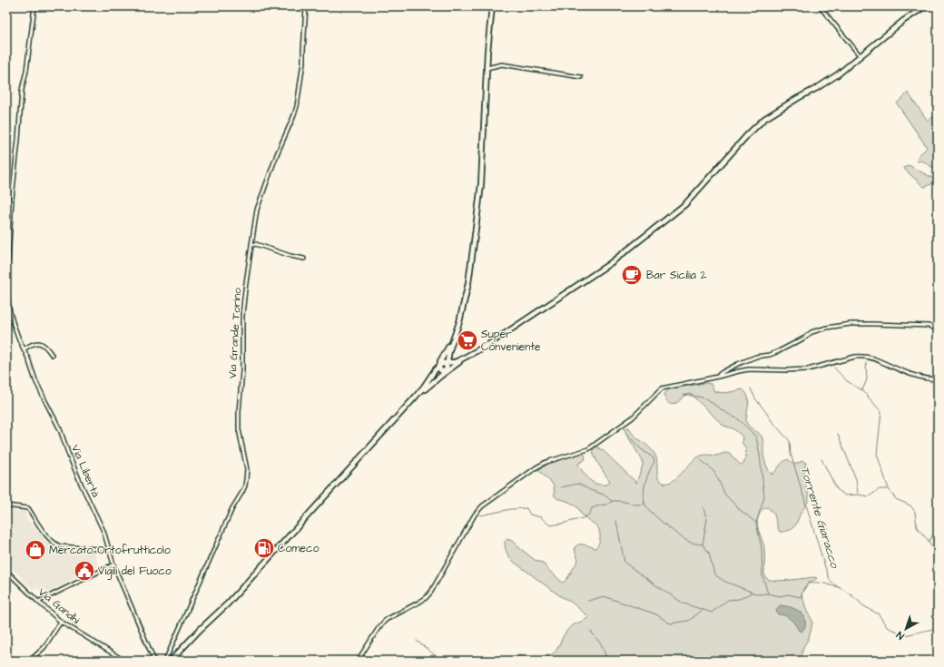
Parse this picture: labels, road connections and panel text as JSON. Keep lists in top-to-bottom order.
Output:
{
  "streets": {
    "street": ["Via Grande Torino", "Via Libertà", "Via Gandhi"]
  },
  "water": ["Torrente Giaracco"],
  "places": {
    "cafe": ["Bar Sicilia 2"],
    "supermarket": ["Super Conveniente"],
    "fuel station": ["Comeco"],
    "shop": ["Mercato Ortofrutticolo"],
    "public building": ["Vigili del Fuoco"]
  },
  "north": "bottom left"
}
